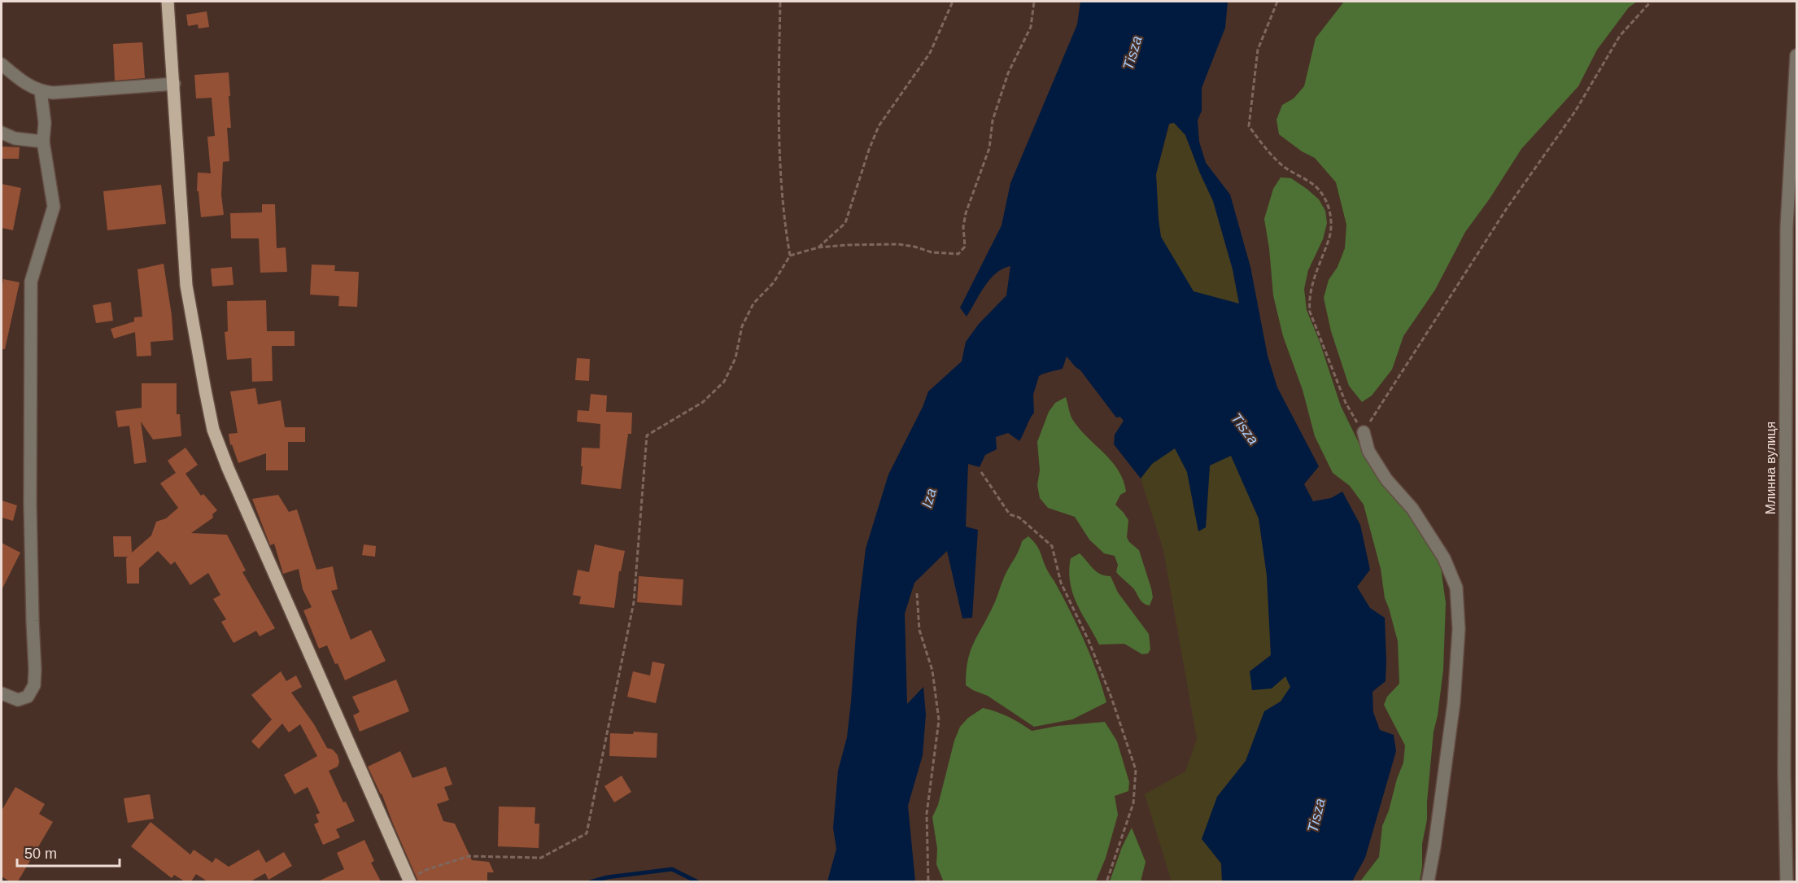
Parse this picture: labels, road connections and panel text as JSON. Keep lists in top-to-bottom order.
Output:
{
  "streets": {
    "street": ["Млинна вулиця"]
  },
  "water": ["Tisza", "Iza"],
  "scale_bar": "50 m"
}
